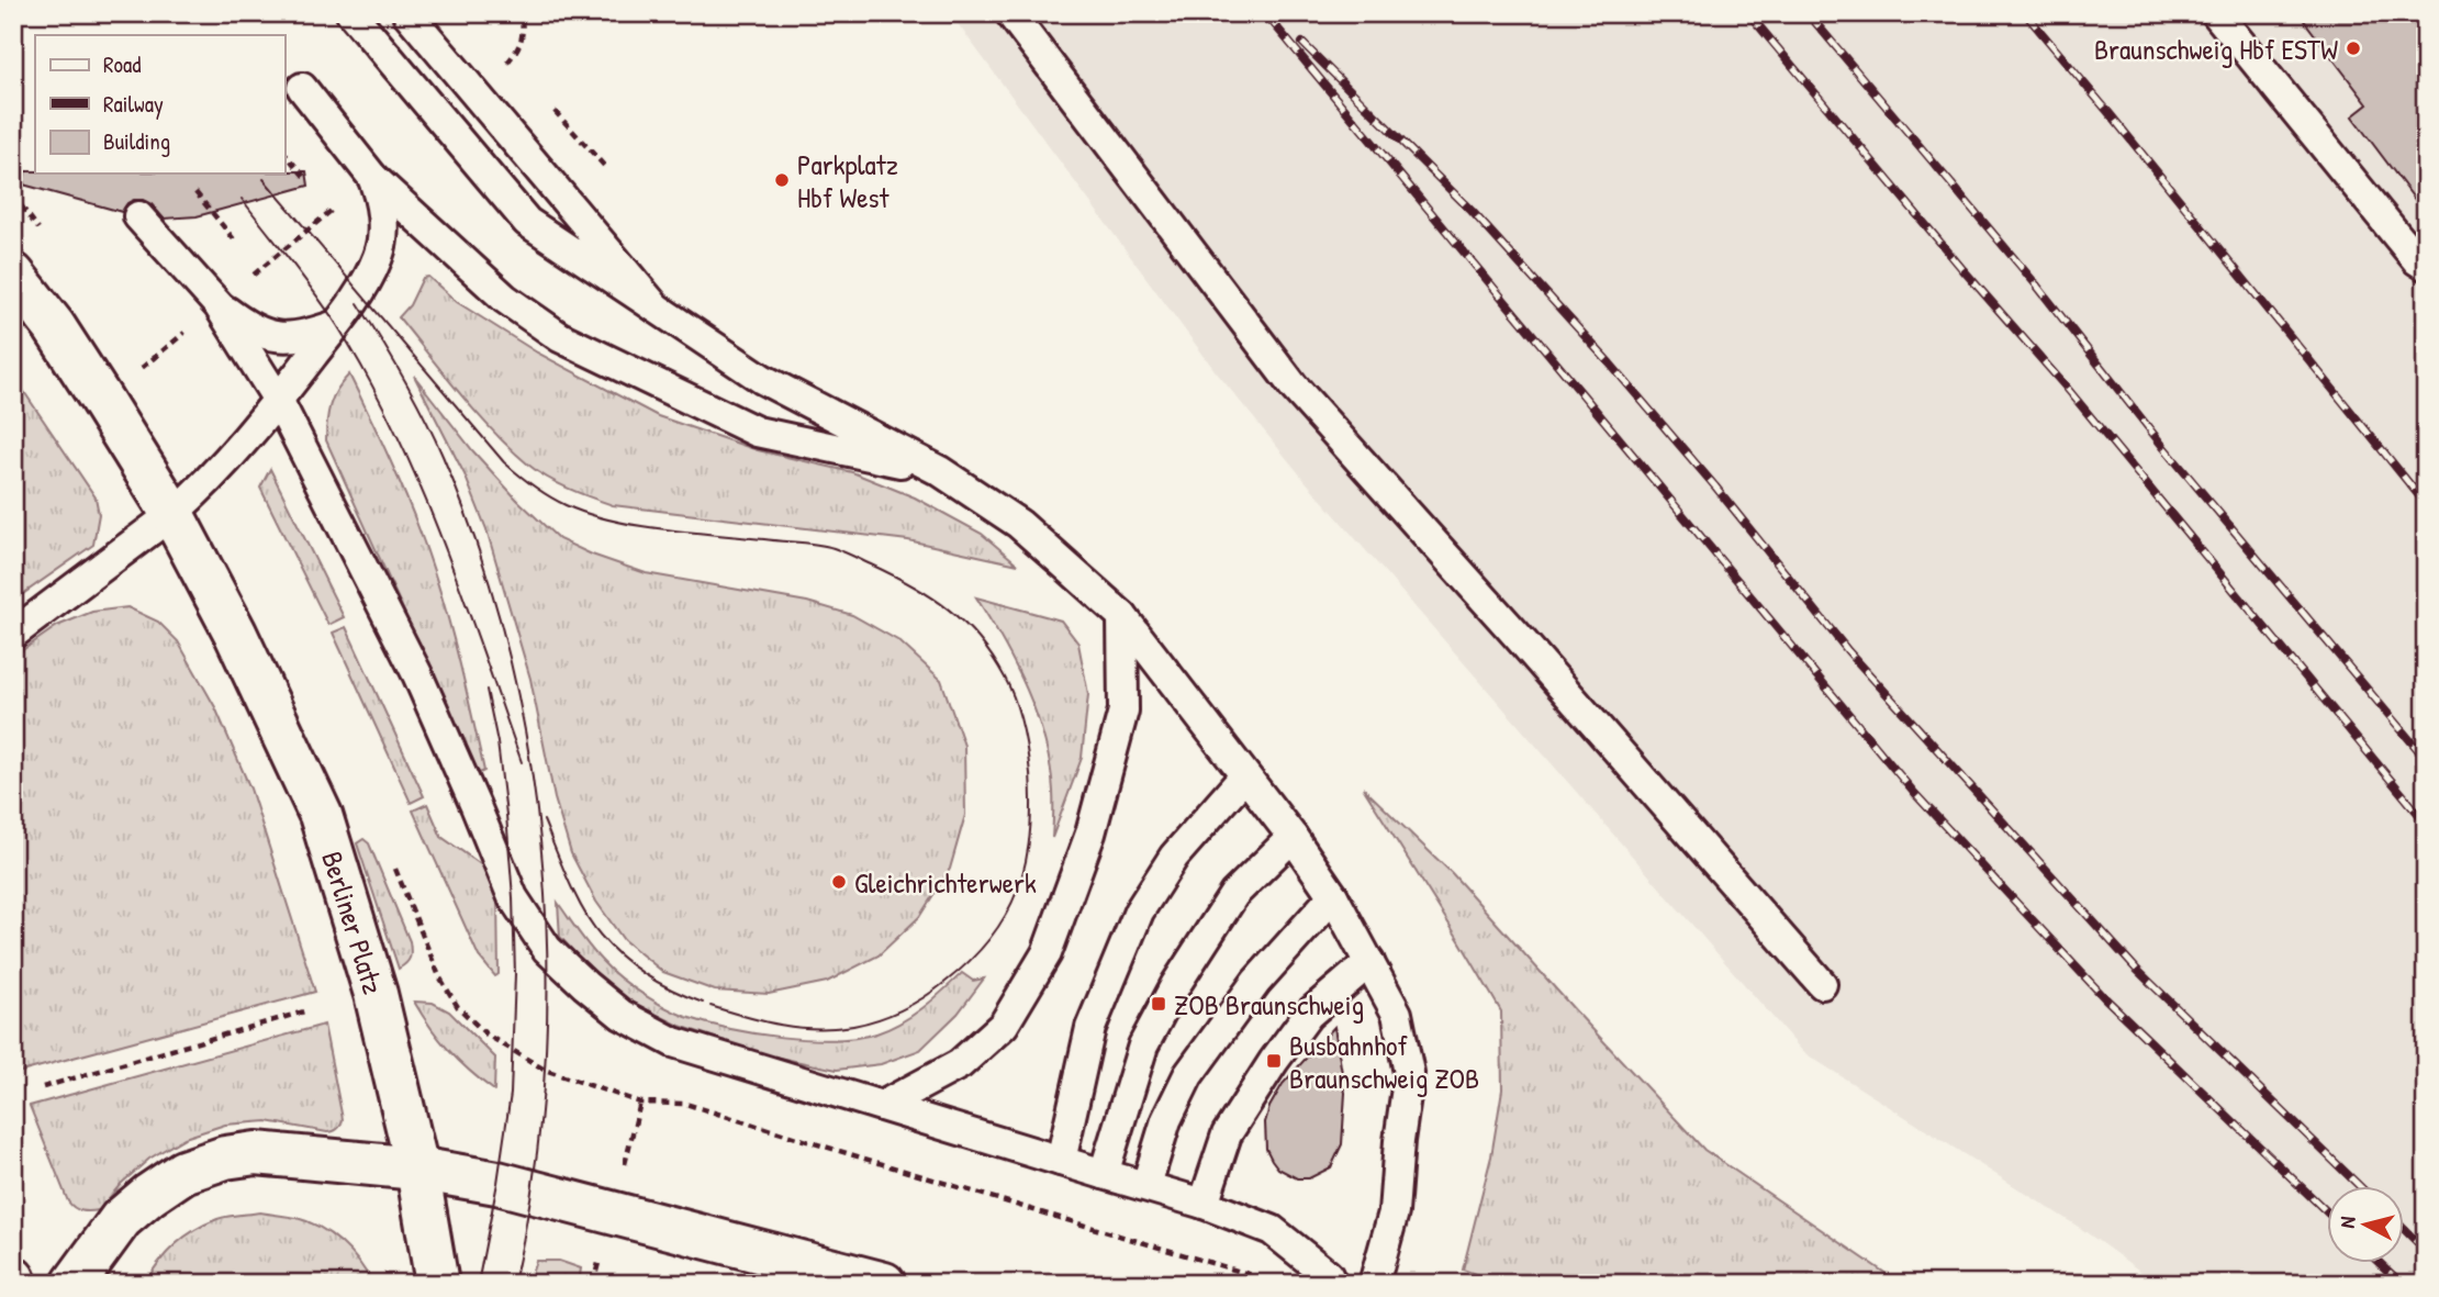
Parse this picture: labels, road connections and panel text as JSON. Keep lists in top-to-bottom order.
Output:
{
  "streets": {
    "main road": ["Berliner Platz"]
  },
  "places": {
    "other": ["Braunschweig Hbf ESTW", "Parkplatz Hbf West", "Gleichrichterwerk"],
    "transit": ["ZOB Braunschweig", "Busbahnhof Braunschweig ZOB"]
  },
  "legend": ["Road", "Railway", "Building"],
  "north": "left"
}
